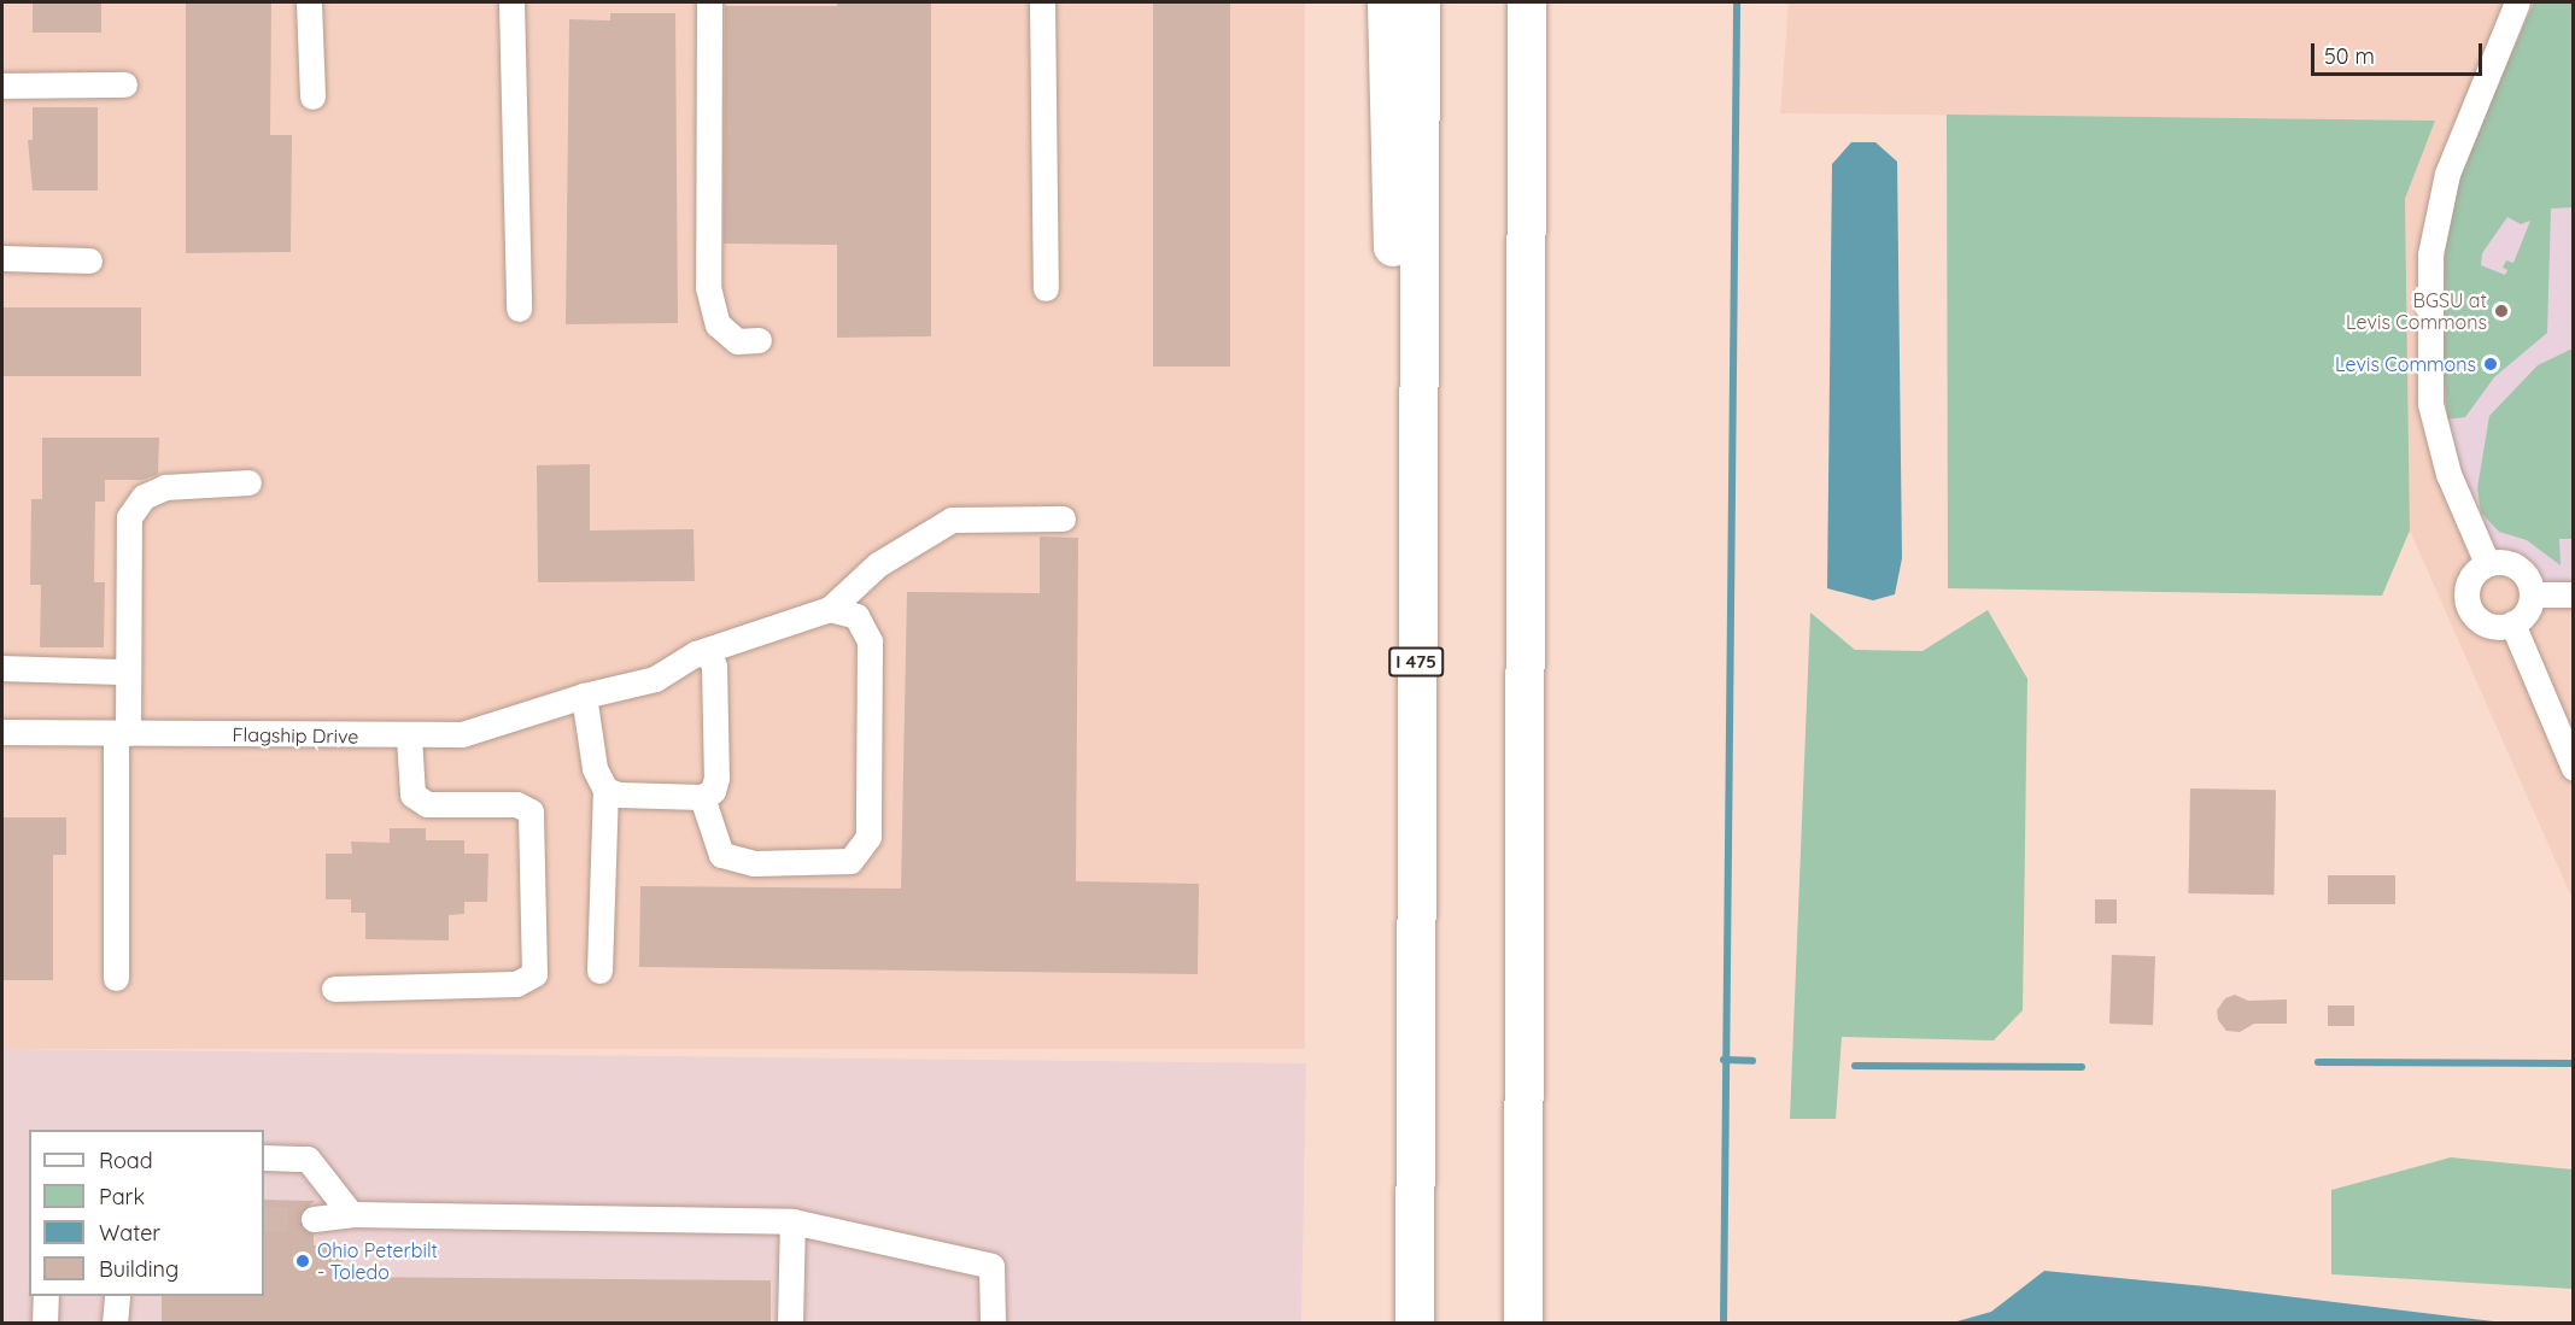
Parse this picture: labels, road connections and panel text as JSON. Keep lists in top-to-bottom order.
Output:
{
  "streets": {
    "highway": ["I 475"],
    "street": ["Flagship Drive"]
  },
  "places": ["BGSU at Levis Commons", "Levis Commons", "Ohio Peterbilt - Toledo"],
  "legend": [
    "Road",
    "Park",
    "Water",
    "Building"
  ],
  "scale_bar": "50 m"
}
